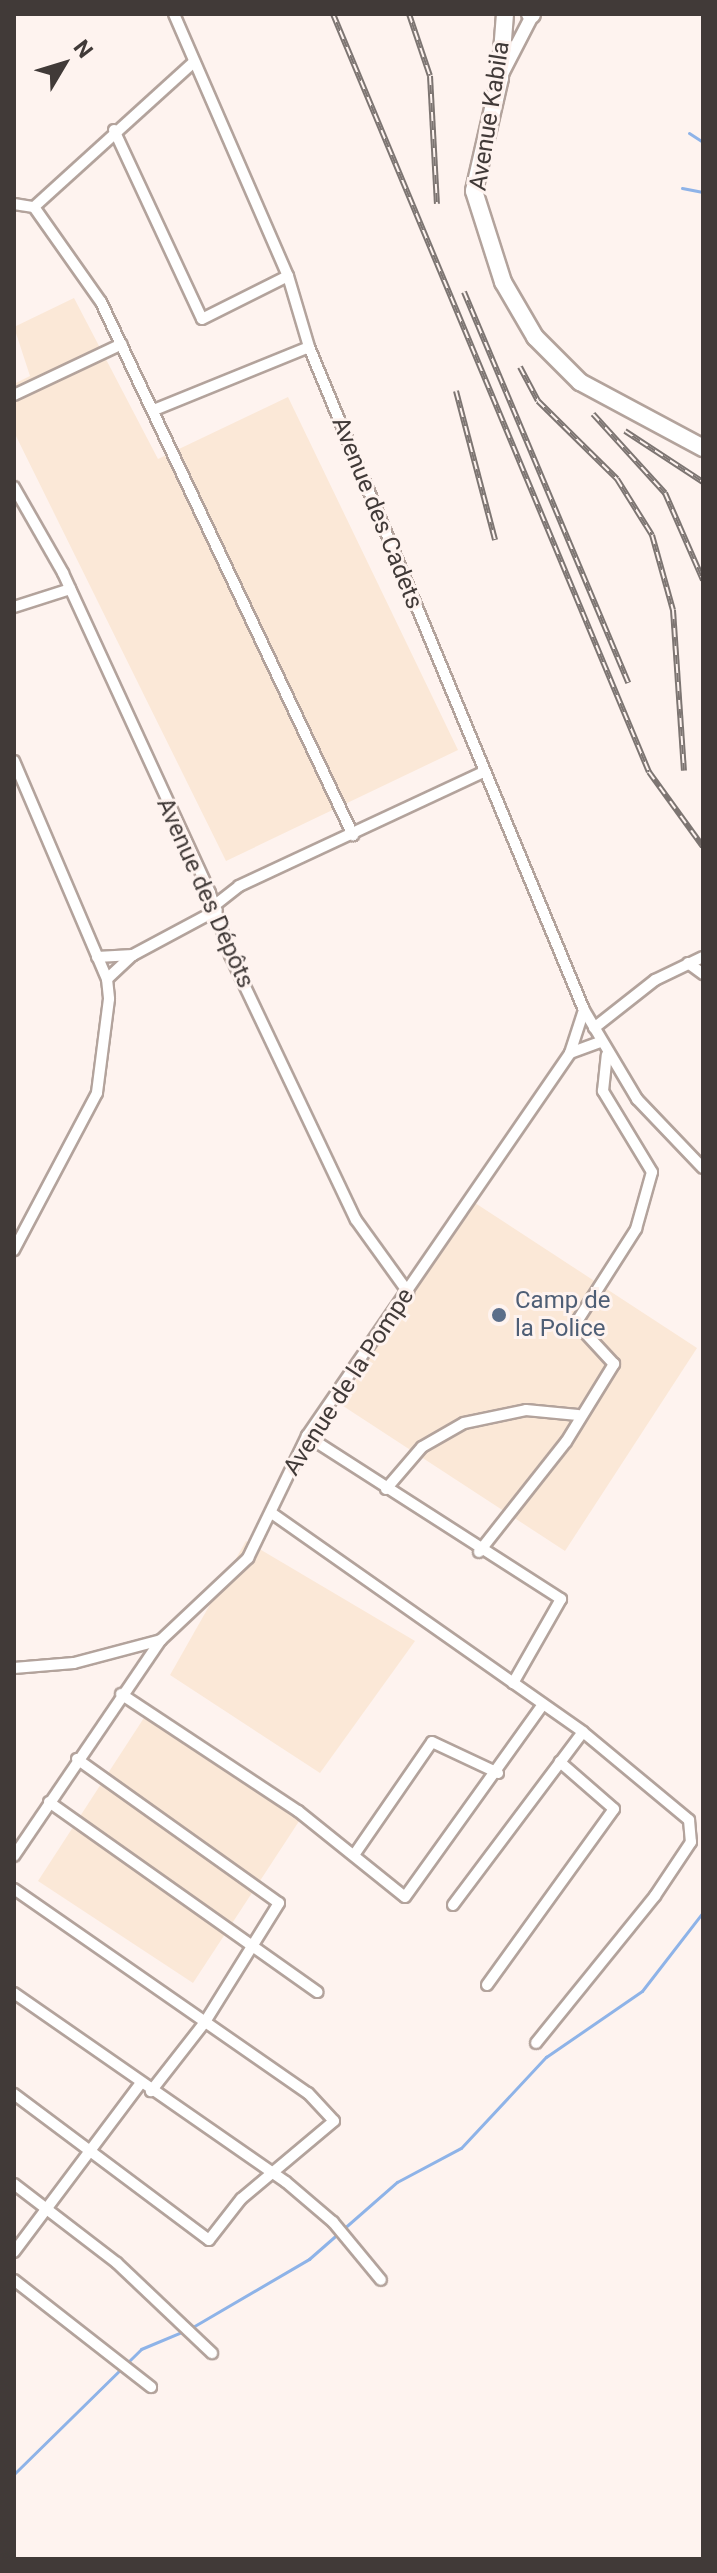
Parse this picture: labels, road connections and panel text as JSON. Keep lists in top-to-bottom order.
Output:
{
  "streets": {
    "highway": ["Avenue Kabila"],
    "street": ["Avenue des Cadets", "Avenue des Dépôts", "Avenue de la Pompe"]
  },
  "crossings": [
    ["Avenue des Cadets", "Avenue de la Pompe"],
    ["Avenue des Dépôts", "Avenue de la Pompe"]
  ],
  "places": ["Camp de la Police"],
  "north": "top right"
}
